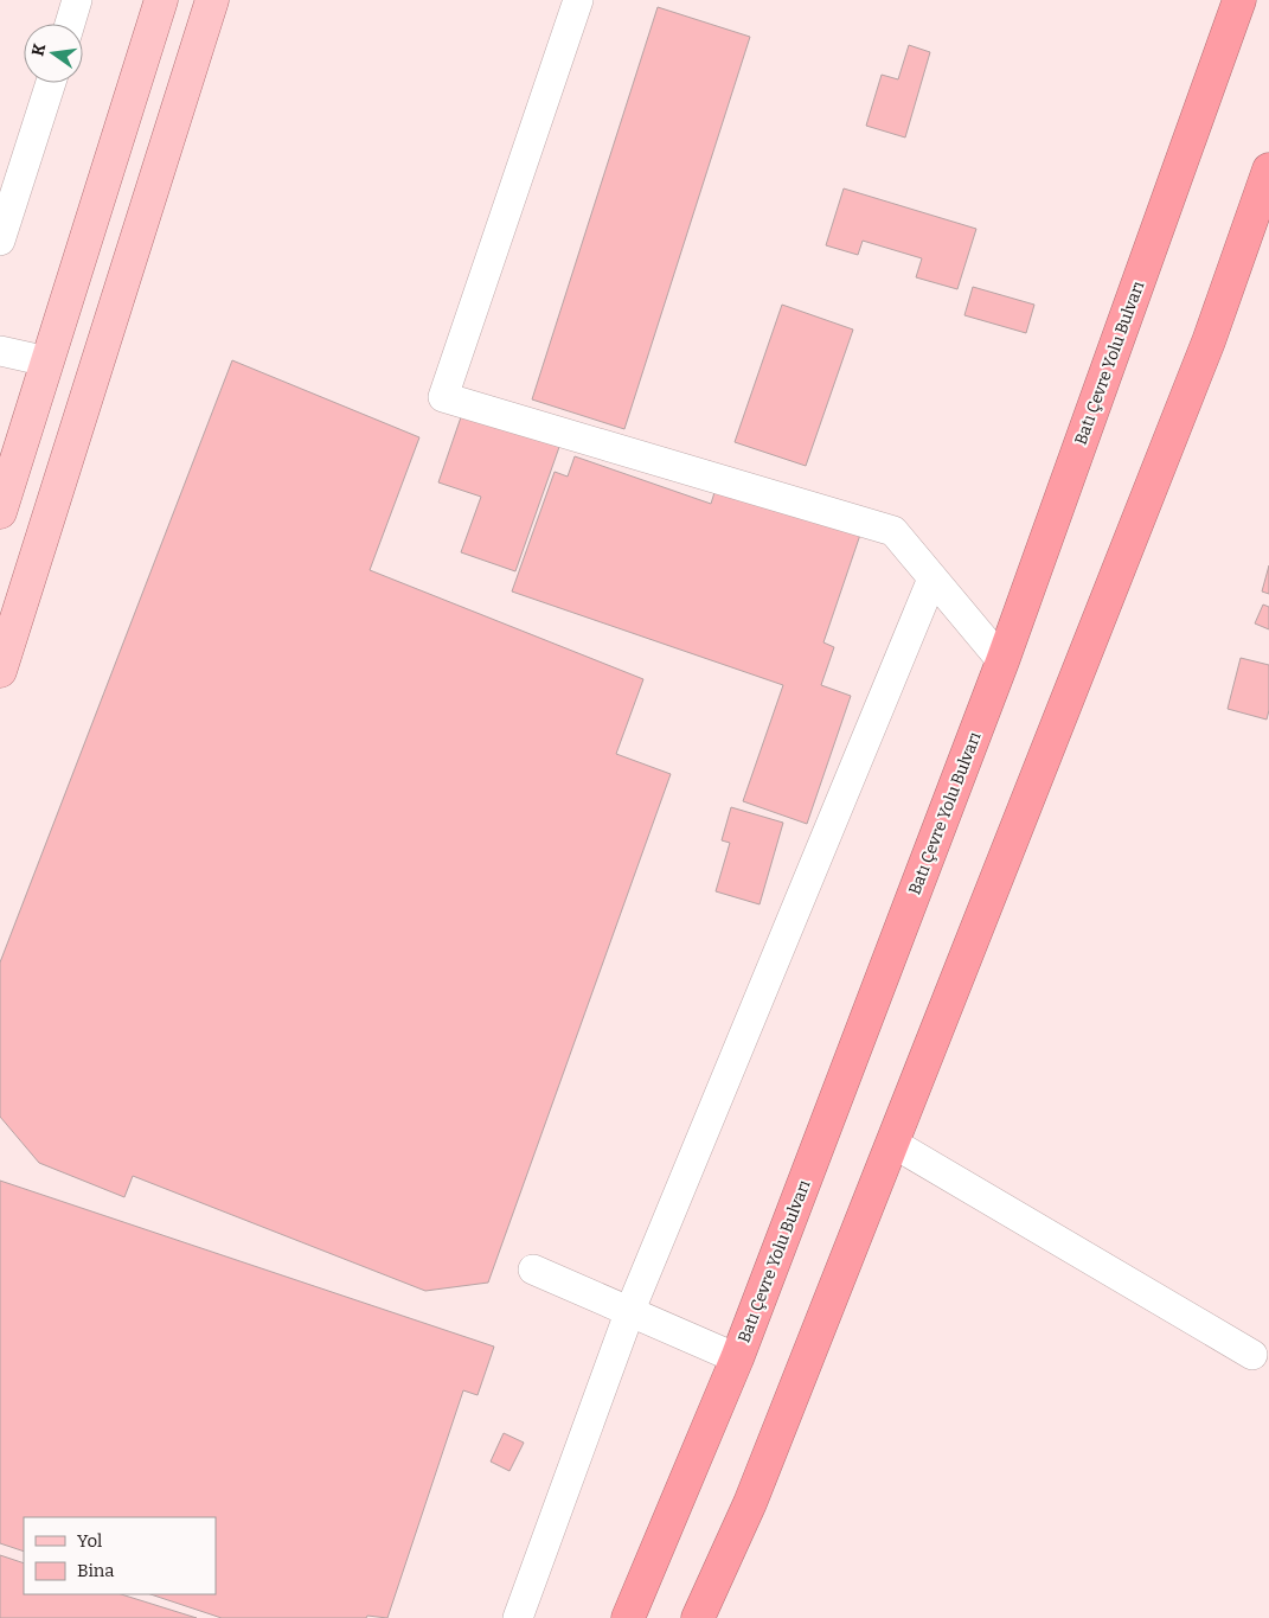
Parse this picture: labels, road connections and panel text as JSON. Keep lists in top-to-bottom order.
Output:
{
  "streets": {
    "highway": ["Batı Çevre Yolu Bulvarı"]
  },
  "legend": ["Yol", "Bina"],
  "north": "left"
}
